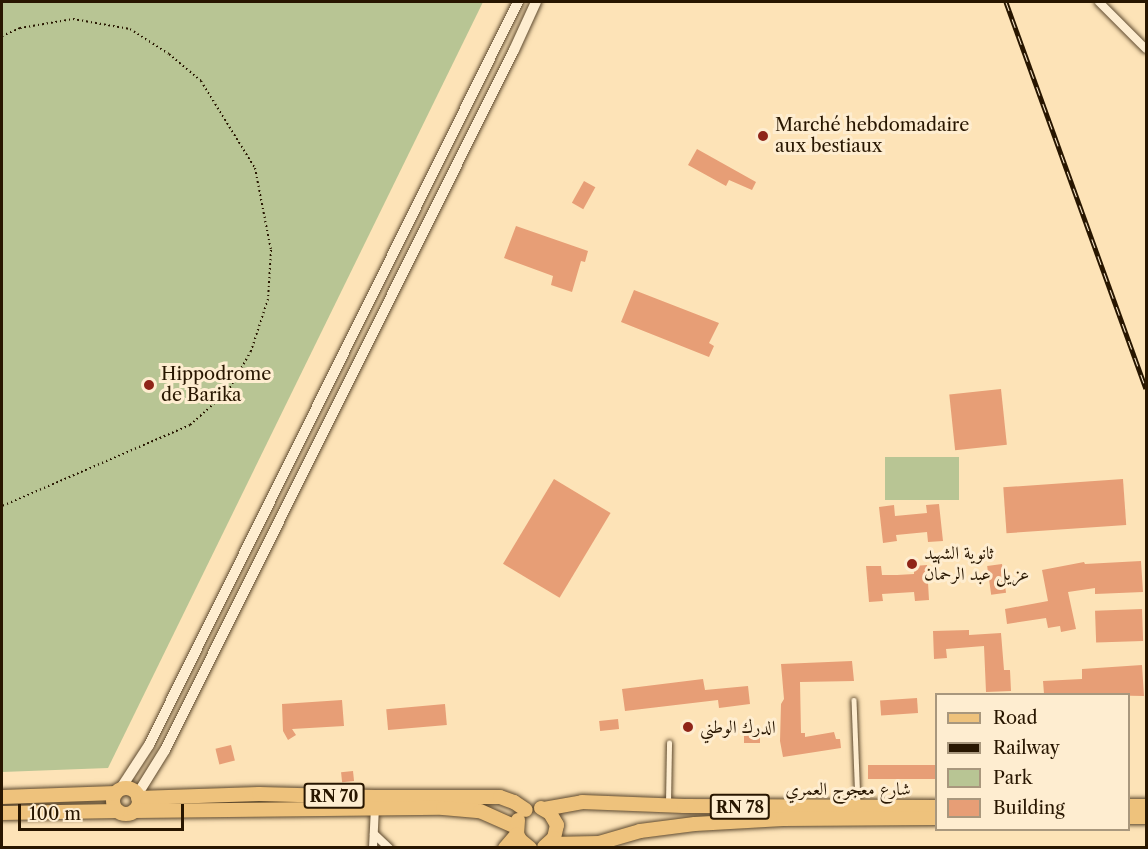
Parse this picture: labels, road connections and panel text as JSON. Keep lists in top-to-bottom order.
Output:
{
  "streets": {
    "main road": ["شارع معجوج العمري", "RN 70", "RN 78"]
  },
  "crossings": [
    ["شارع معجوج العمري", "RN 70"]
  ],
  "places": [
    "Marché hebdomadaire aux bestiaux",
    "Hippodrome de Barika",
    "ثانوية الشهيد عزيل عبد الرحمان",
    "الدرك الوطني"
  ],
  "legend": [
    "Road",
    "Railway",
    "Park",
    "Building"
  ],
  "scale_bar": "100 m"
}
